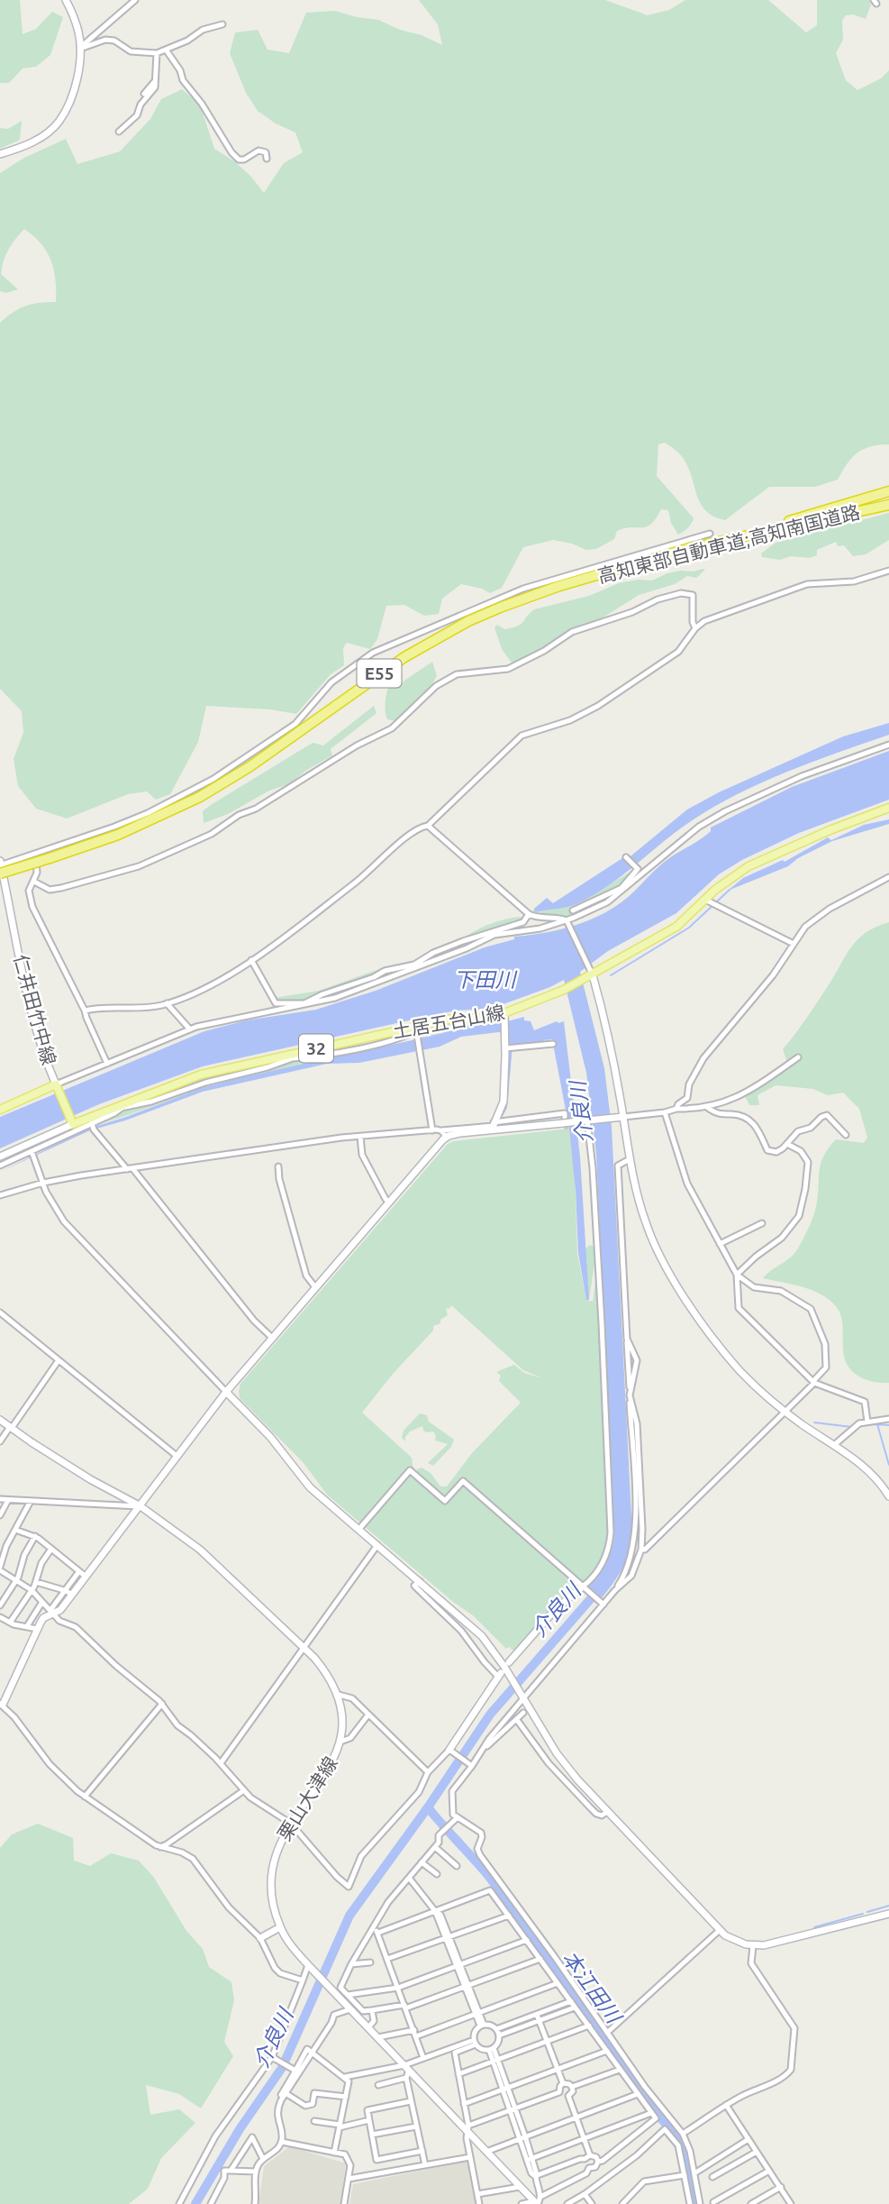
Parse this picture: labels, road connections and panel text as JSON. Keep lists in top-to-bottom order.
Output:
{
  "streets": {
    "highway": ["高知東部自動車道;高知南国道路", "E55"],
    "main road": ["土居五台山線", "32"],
    "street": ["仁井田竹中線", "栗山大津線"]
  },
  "crossings": [
    ["高知東部自動車道;高知南国道路", "仁井田竹中線"]
  ],
  "water": ["下田川", "介良川", "本江田川"]
}
